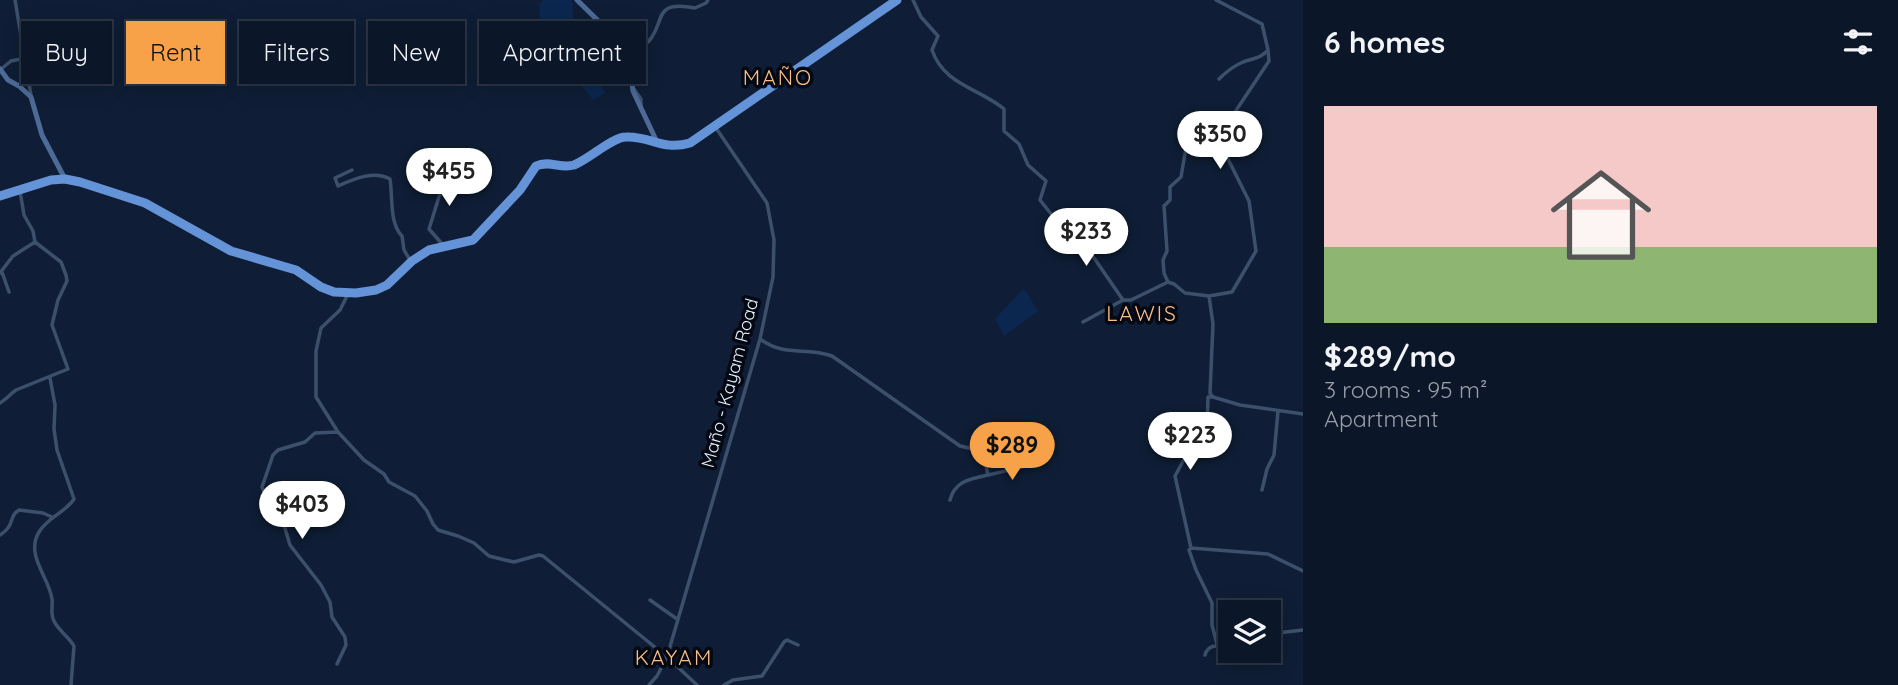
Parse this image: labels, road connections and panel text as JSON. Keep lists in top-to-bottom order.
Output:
{
  "streets": {
    "street": ["Maño - Kayam Road"]
  },
  "districts": ["MAÑO", "LAWIS", "KAYAM"],
  "page": {
    "heading": "6 homes",
    "chip": [
      "Buy",
      "Rent",
      "Filters",
      "New",
      "Apartment"
    ],
    "list": [
      {
        "name": "$289/mo",
        "note": "3 rooms · 95 m² · Apartment"
      }
    ],
    "price": [
      "$350",
      "$455",
      "$233",
      "$223",
      "$289",
      "$403"
    ]
  }
}
